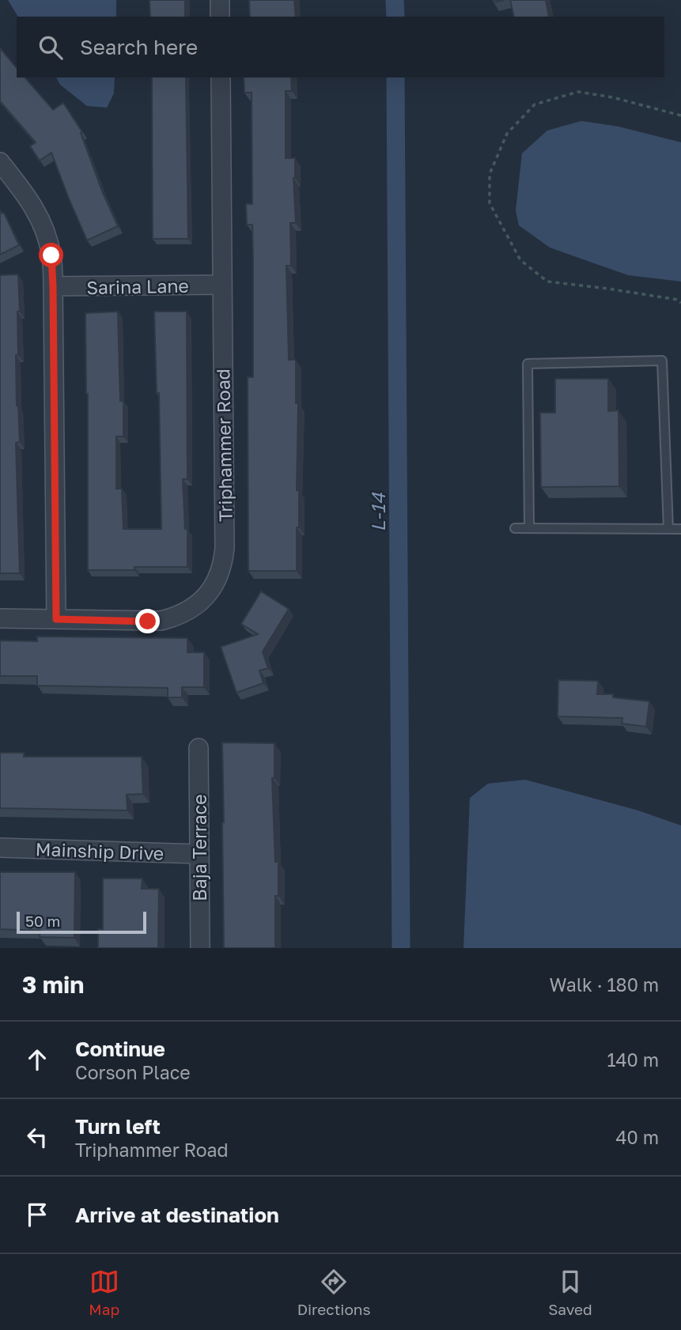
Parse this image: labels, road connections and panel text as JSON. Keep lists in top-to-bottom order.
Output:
{
  "streets": {
    "street": [
      "Sarina Lane",
      "Triphammer Road",
      "Baja Terrace",
      "Mainship Drive"
    ]
  },
  "crossings": [
    ["Sarina Lane", "Triphammer Road"],
    ["Baja Terrace", "Mainship Drive"]
  ],
  "water": ["L-14"],
  "scale_bar": "50 m",
  "page": {
    "search": "Search here",
    "scale": "50 m",
    "heading": ["3 min", "Walk · 180 m"],
    "list": [
      ["Continue", "Corson Place", "140 m"],
      ["Turn left", "Triphammer Road", "40 m"],
      "Arrive at destination"
    ],
    "nav": ["Map", "Directions", "Saved"]
  }
}
